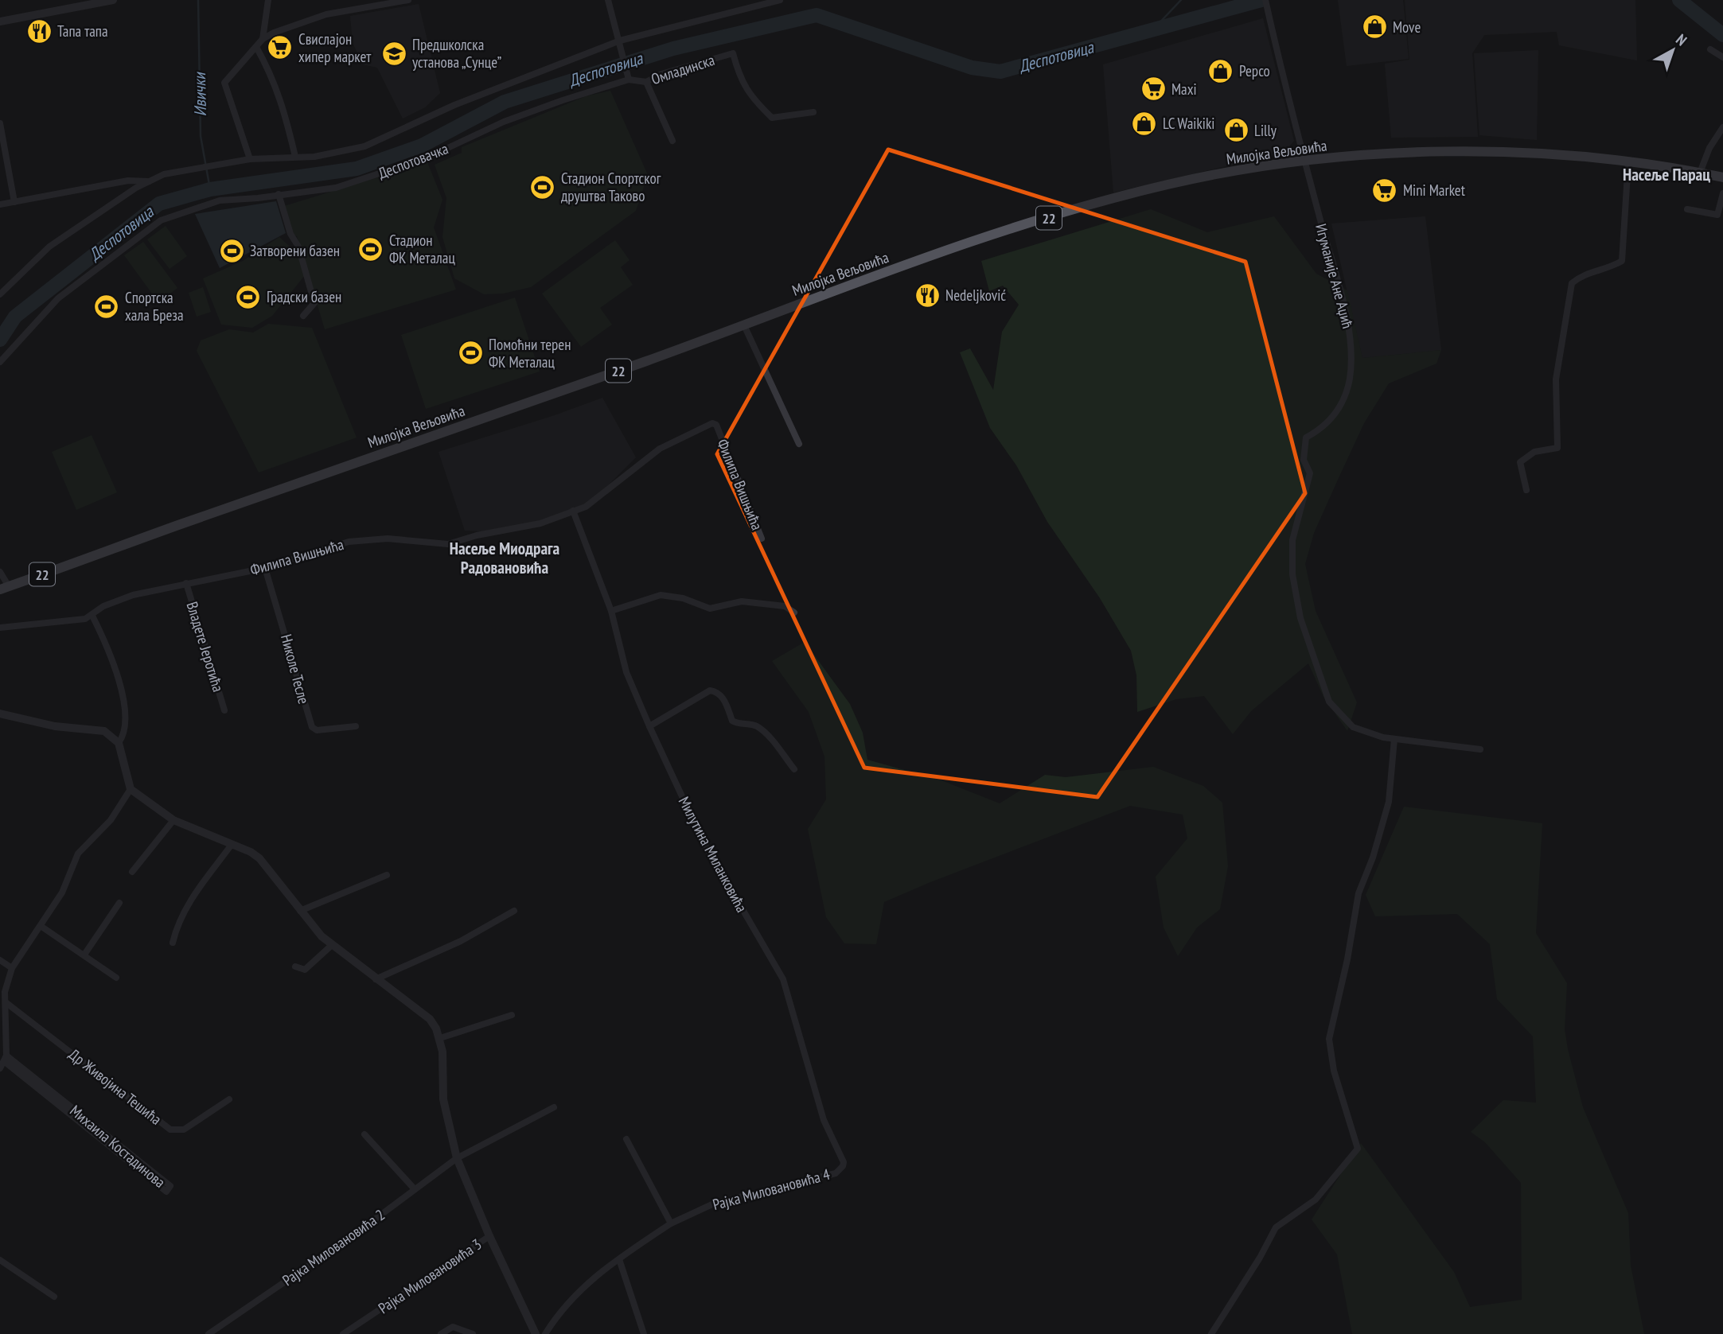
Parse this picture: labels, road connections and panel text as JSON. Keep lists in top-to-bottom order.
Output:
{
  "streets": {
    "main road": ["Милојка Вељовића", "22"],
    "street": [
      "Омладинска",
      "Деспотовачка",
      "Игуманије Ане Аџић",
      "Филипа Вишњића",
      "Владете Јеротића",
      "Николе Тесле",
      "Милутина Миланковића",
      "Др Живојина Тешића",
      "Михаила Костадинова",
      "Рајка Миловановића 4",
      "Рајка Миловановића 2",
      "Рајка Миловановића 3"
    ]
  },
  "crossings": [
    ["Омладинска", "Деспотовачка"],
    ["Милојка Вељовића", "Игуманије Ане Аџић"],
    ["Филипа Вишњића", "Владете Јеротића"],
    ["Филипа Вишњића", "Николе Тесле"],
    ["Филипа Вишњића", "Милутина Миланковића"],
    ["Милутина Миланковића", "Рајка Миловановића 4"]
  ],
  "districts": ["Насеље Парац", "Насеље Миодрага Радовановића"],
  "water": ["Деспотовица", "Ивички"],
  "places": {
    "shop": [
      "Move",
      "Pepco",
      "LC Waikiki",
      "Lilly"
    ],
    "restaurant": ["Тапа тапа", "Nedeljković"],
    "supermarket": ["Свислајон хипер маркет", "Maxi", "Mini Market"],
    "school or university": ["Предшколска установа „Сунце”"],
    "sports": [
      "Стадион Спортског друштва Таково",
      "Стадион ФК Металац",
      "Затворени базен",
      "Градски базен",
      "Спортска хала Бреза",
      "Помоћни терен ФК Металац"
    ]
  },
  "north": "top right"
}
